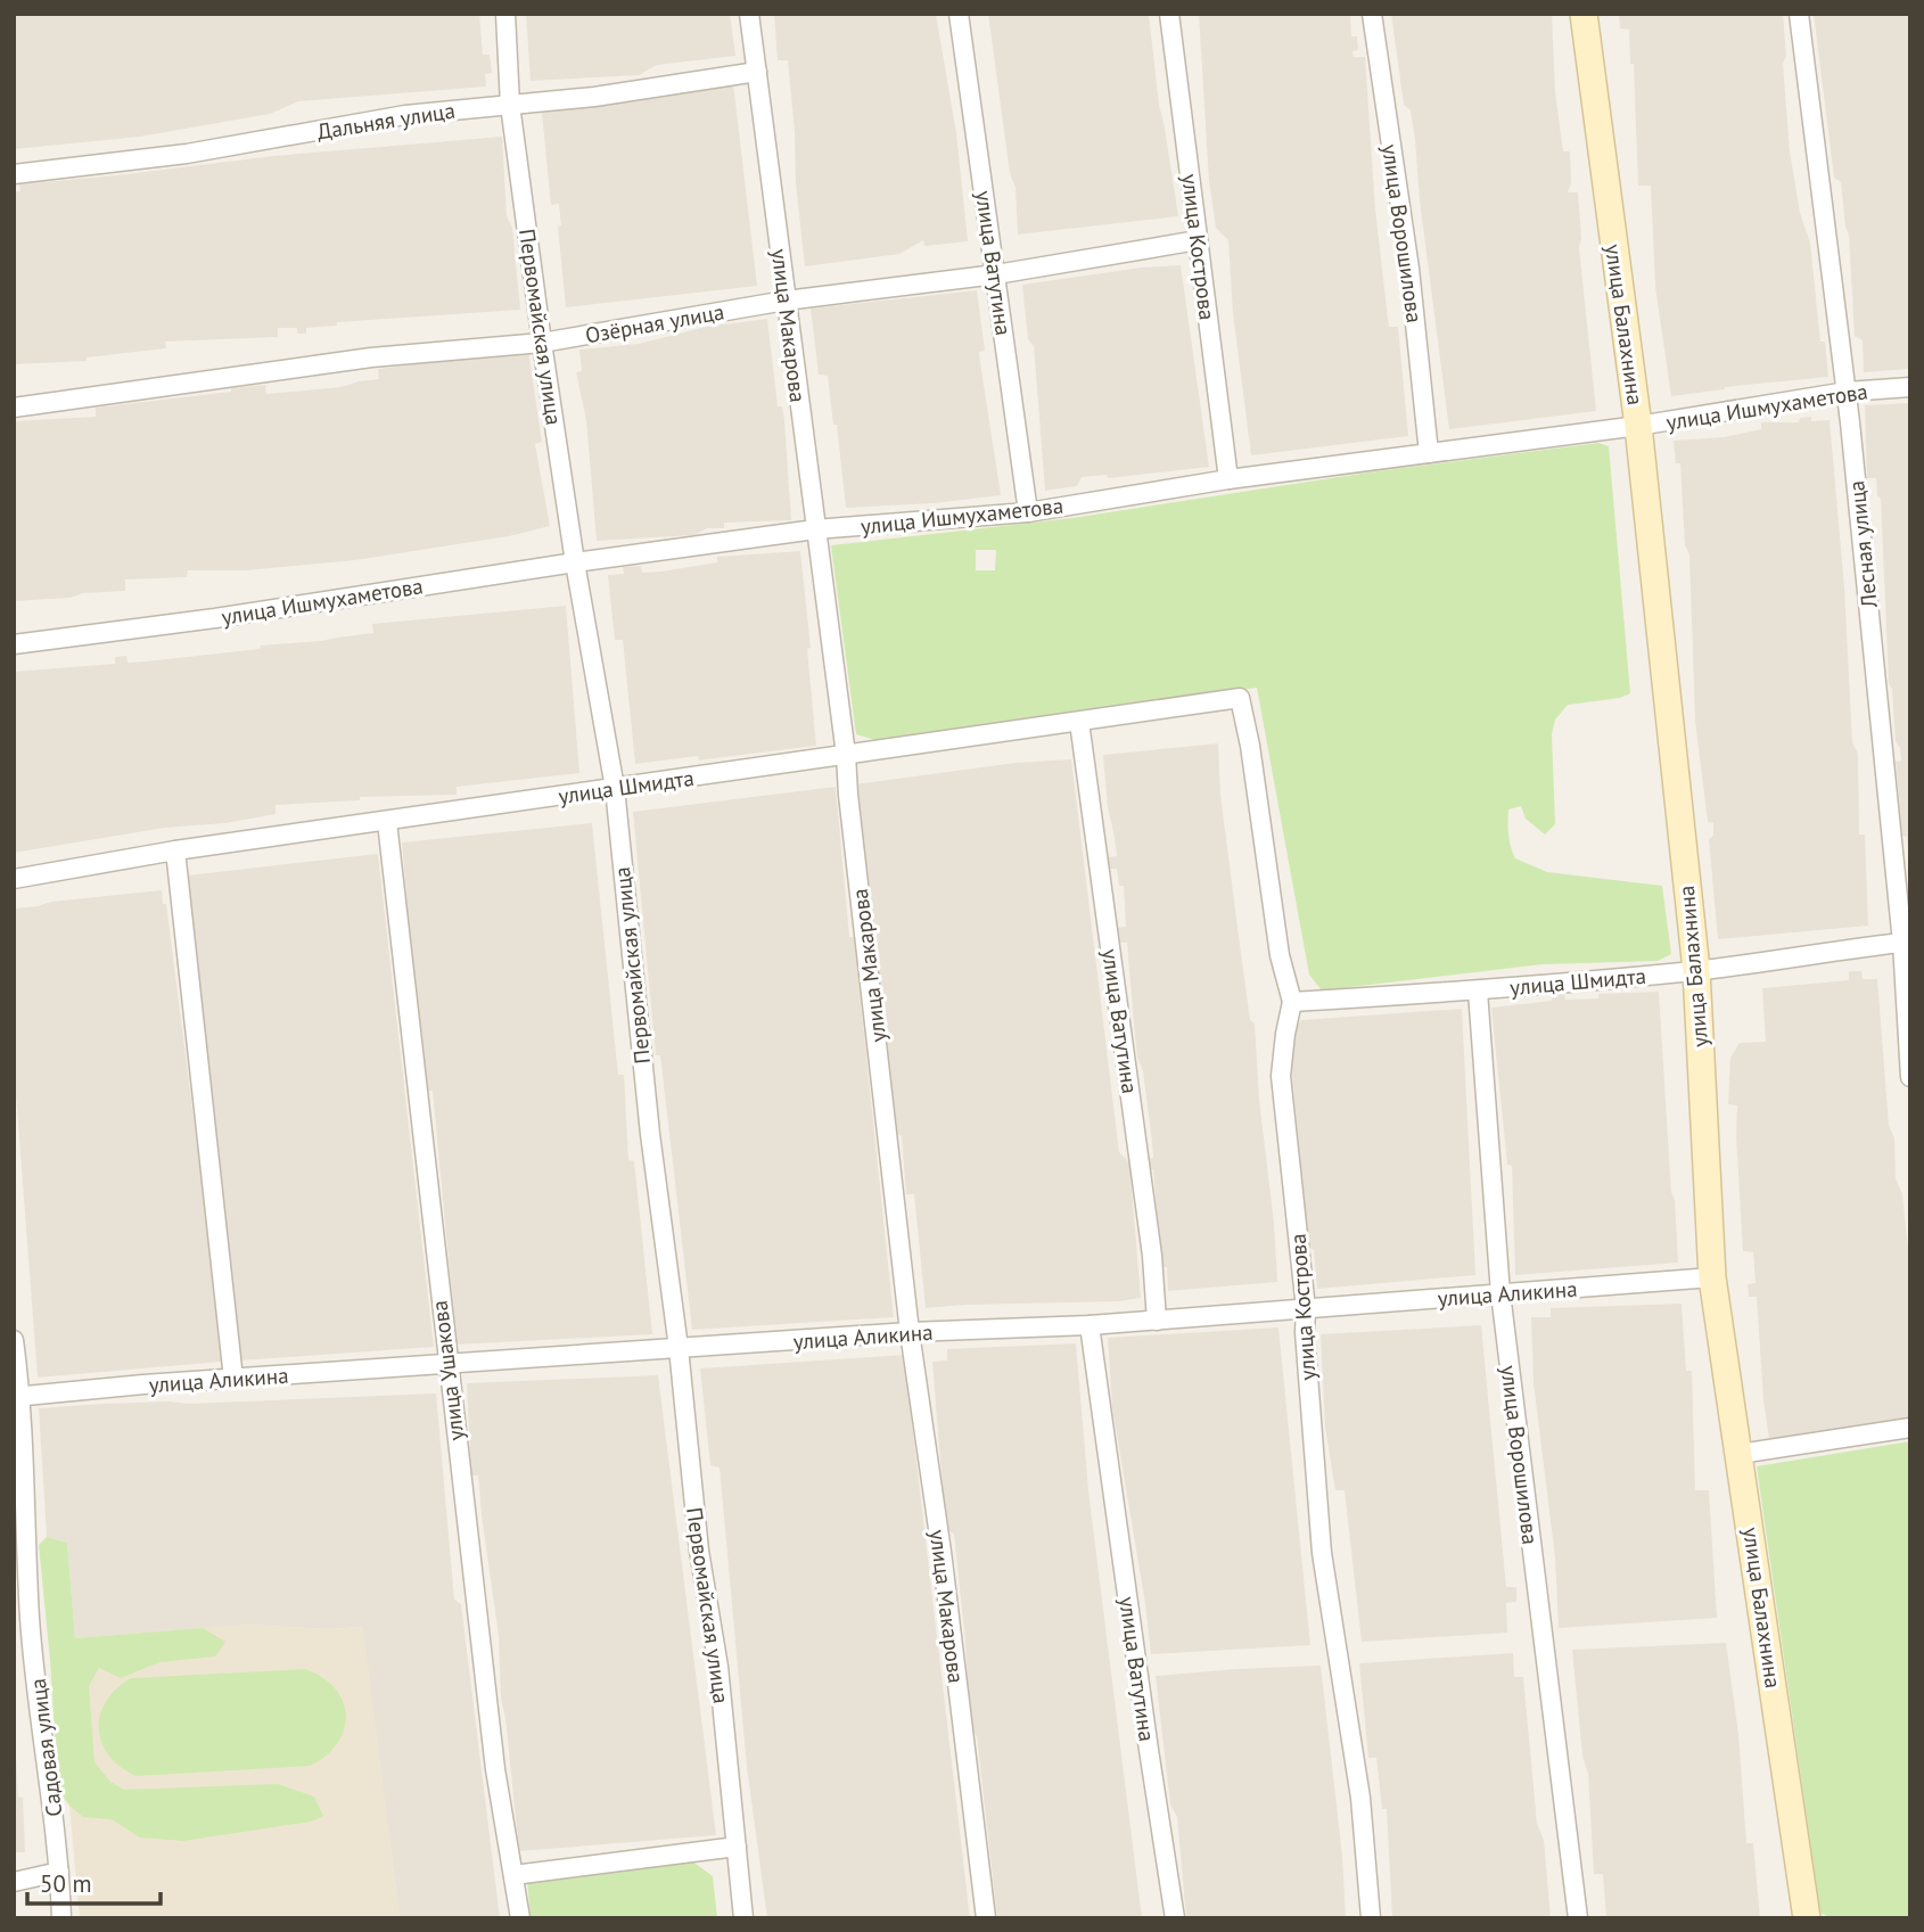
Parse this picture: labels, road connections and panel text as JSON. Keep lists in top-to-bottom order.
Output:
{
  "streets": {
    "street": [
      "Дальняя улица",
      "улица Ворошилова",
      "улица Кострова",
      "улица Ватутина",
      "Озёрная улица",
      "улица Балахнина",
      "улица Макарова",
      "Первомайская улица",
      "улица Ишмухаметова",
      "Лесная улица",
      "улица Шмидта",
      "улица Аликина",
      "улица Ушакова",
      "Садовая улица"
    ]
  },
  "crossings": [
    ["Дальняя улица", "улица Макарова"],
    ["Дальняя улица", "Первомайская улица"],
    ["улица Ворошилова", "улица Ишмухаметова"],
    ["улица Ворошилова", "улица Шмидта"],
    ["улица Ворошилова", "улица Аликина"],
    ["улица Кострова", "Озёрная улица"],
    ["улица Кострова", "улица Ишмухаметова"],
    ["улица Кострова", "улица Шмидта"],
    ["улица Кострова", "улица Аликина"],
    ["улица Ватутина", "Озёрная улица"],
    ["улица Ватутина", "улица Ишмухаметова"],
    ["улица Ватутина", "улица Шмидта"],
    ["улица Ватутина", "улица Аликина"],
    ["Озёрная улица", "улица Макарова"],
    ["Озёрная улица", "Первомайская улица"],
    ["улица Балахнина", "улица Ишмухаметова"],
    ["улица Балахнина", "улица Шмидта"],
    ["улица Балахнина", "улица Аликина"],
    ["улица Макарова", "улица Ишмухаметова"],
    ["улица Макарова", "улица Шмидта"],
    ["улица Макарова", "улица Аликина"],
    ["Первомайская улица", "улица Ишмухаметова"],
    ["Первомайская улица", "улица Шмидта"],
    ["Первомайская улица", "улица Аликина"],
    ["улица Ишмухаметова", "Лесная улица"],
    ["Лесная улица", "улица Шмидта"],
    ["улица Шмидта", "улица Ушакова"],
    ["улица Аликина", "улица Ушакова"],
    ["улица Аликина", "Садовая улица"]
  ],
  "scale_bar": "50 m"
}
